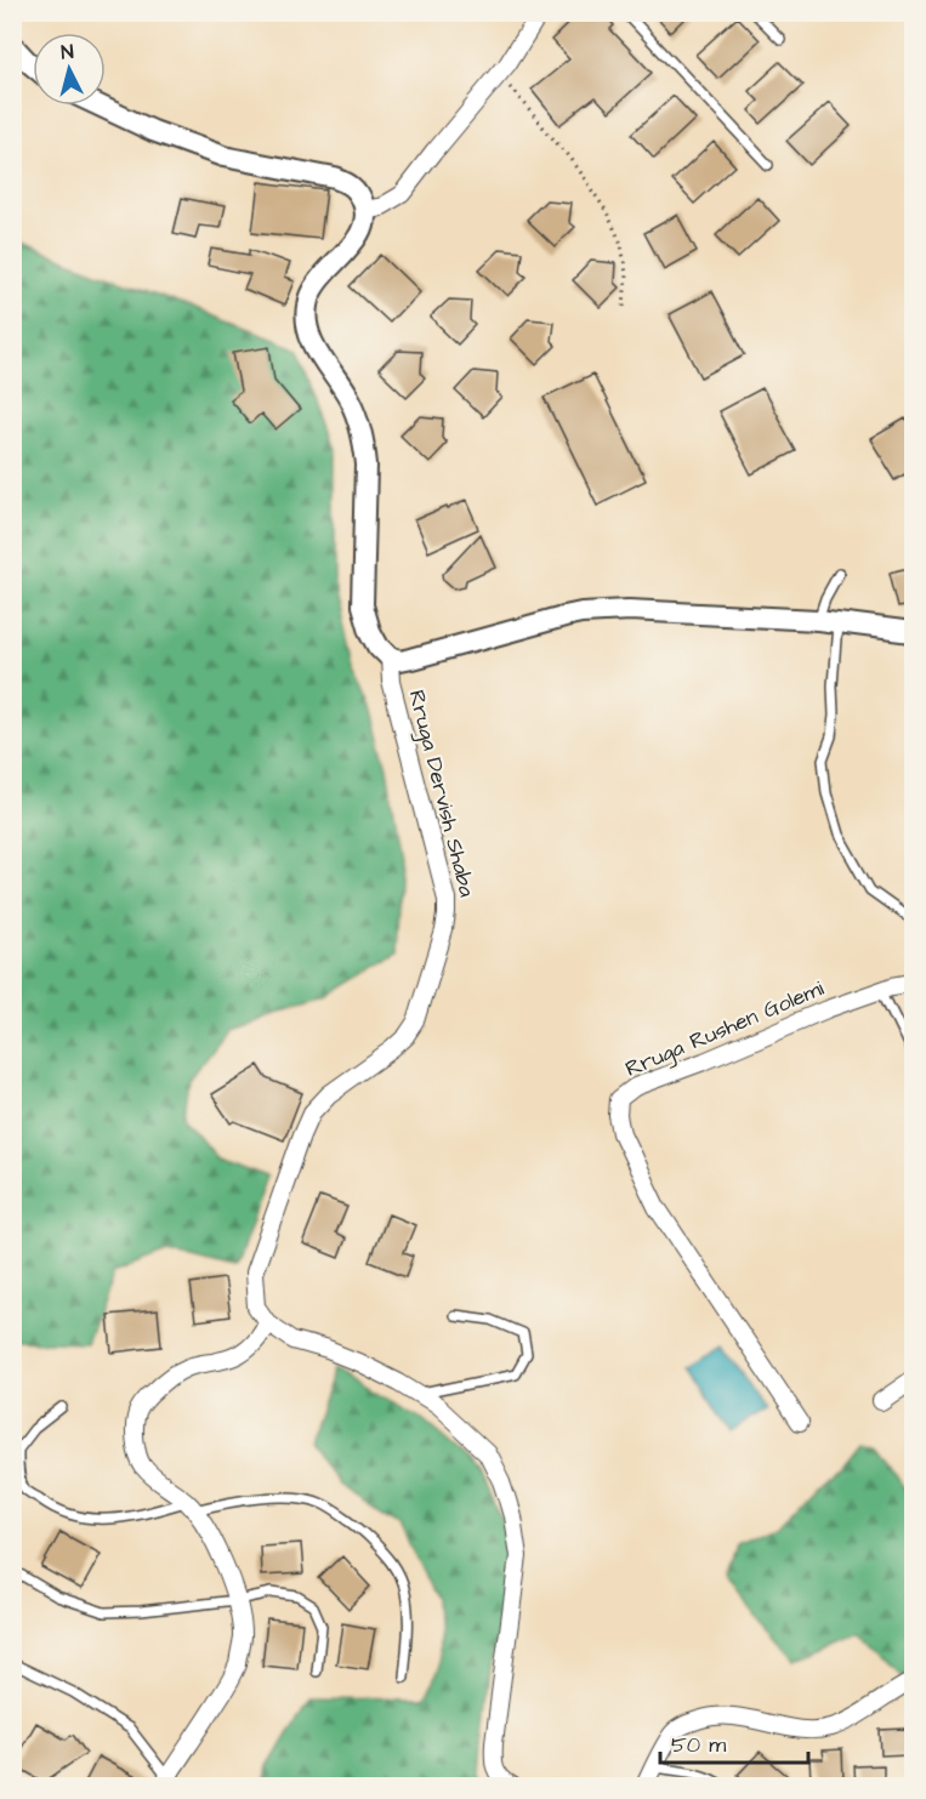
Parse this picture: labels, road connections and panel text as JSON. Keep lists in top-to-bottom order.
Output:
{
  "streets": {
    "street": ["Rruga Dervish Shaba", "Rruga Rushen Golemi"]
  },
  "scale_bar": "50 m",
  "north": "top"
}
